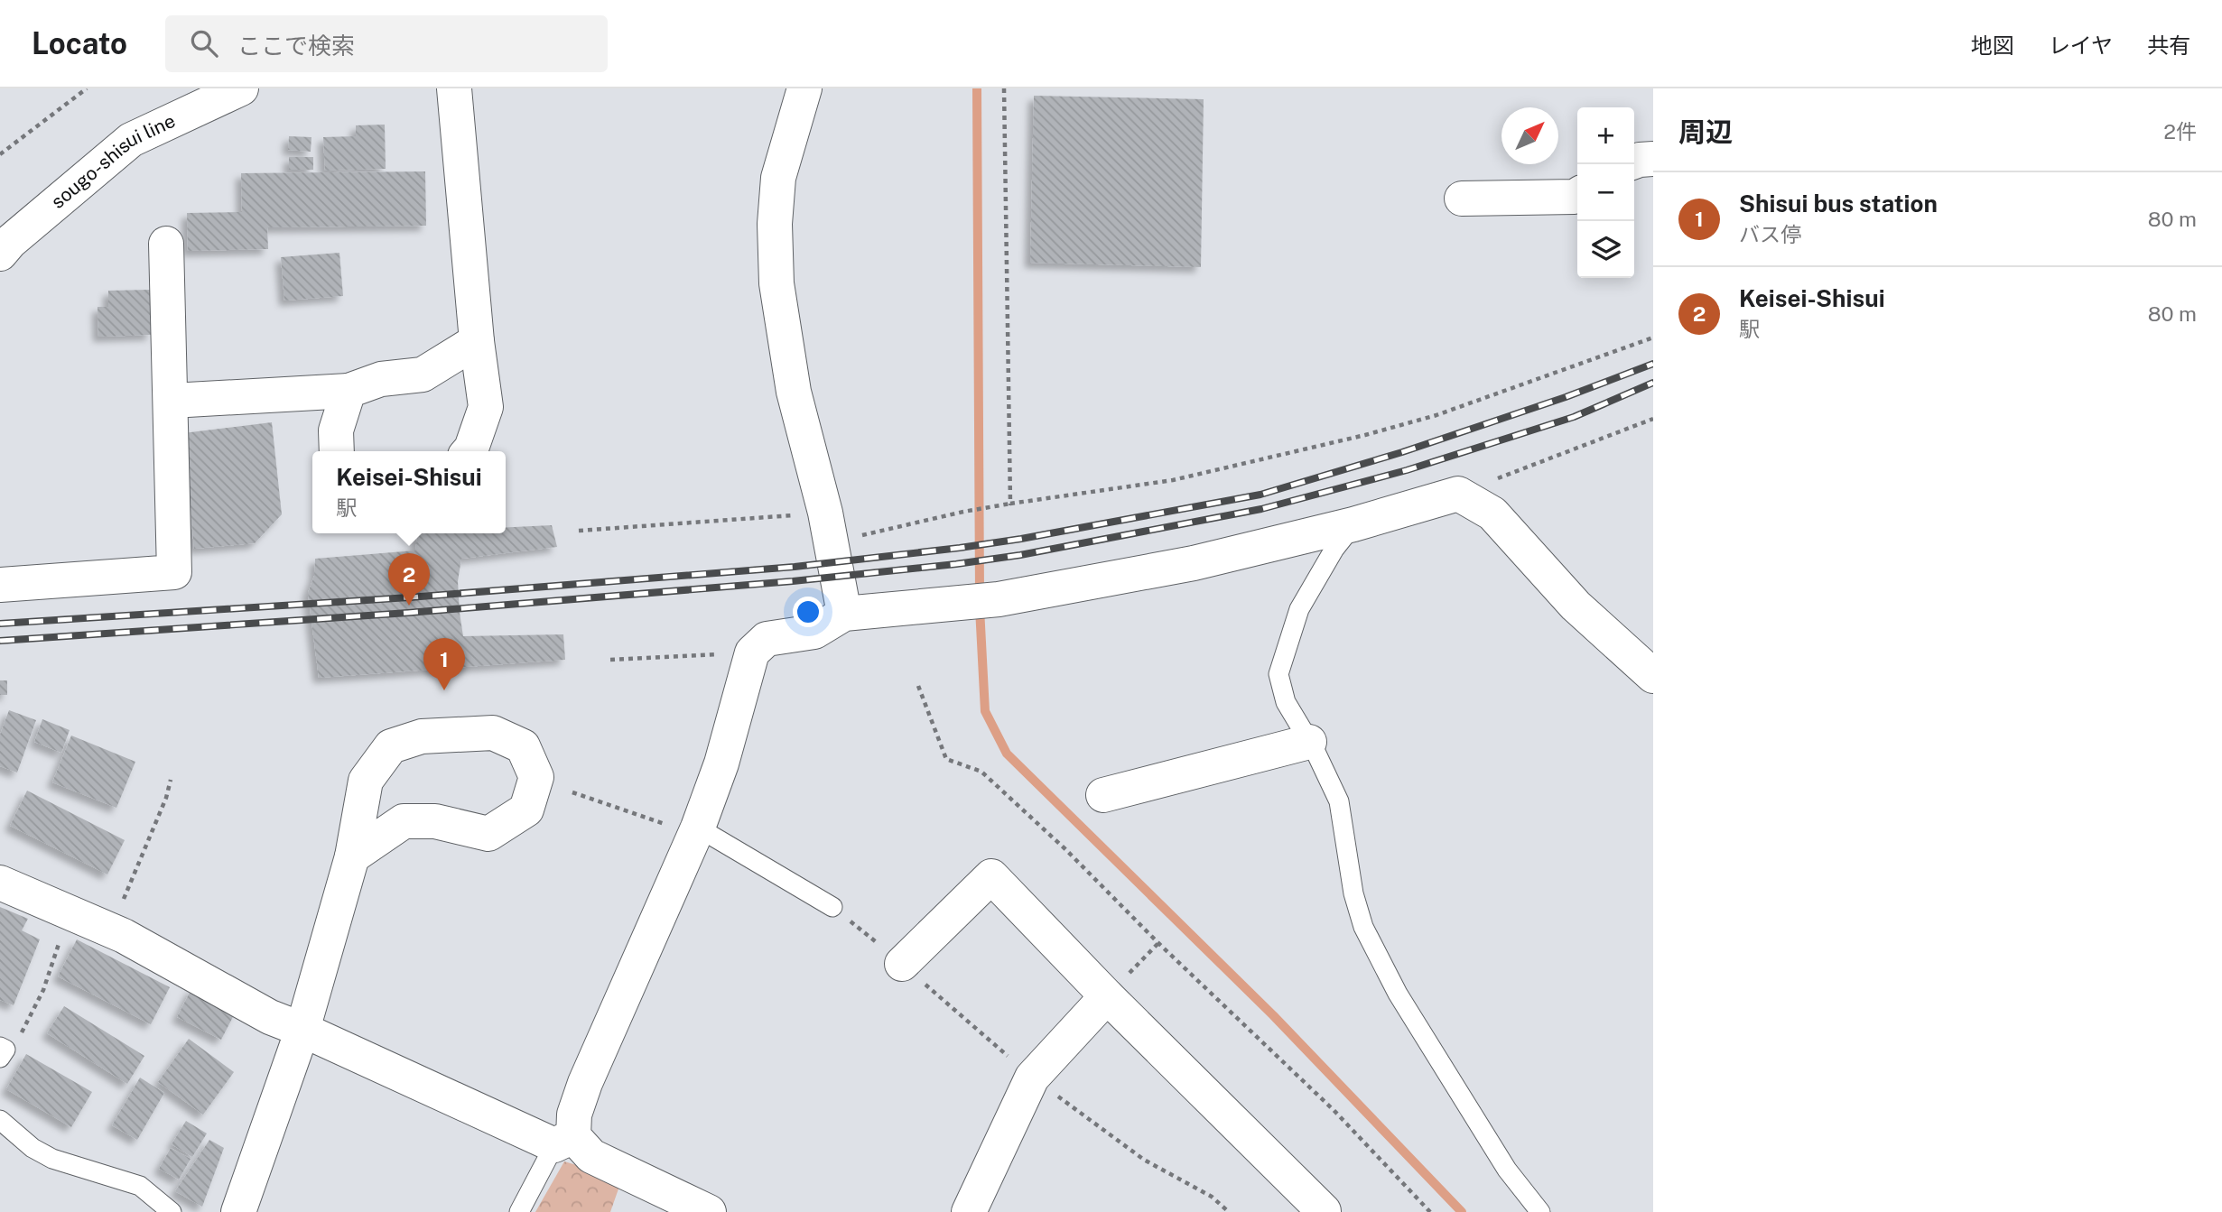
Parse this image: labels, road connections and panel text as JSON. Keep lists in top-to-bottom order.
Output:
{
  "streets": {
    "street": ["sougo-shisui line"]
  },
  "north": "top right",
  "page": {
    "header": "Locato",
    "search": "ここで検索",
    "nav": ["地図", "レイヤ", "共有"],
    "heading": ["周辺", "2件"],
    "map_buttons": ["+", "−"],
    "list": [
      {
        "mark": "1",
        "name": "Shisui bus station",
        "note": "バス停",
        "value": "80 m"
      },
      {
        "mark": "2",
        "name": "Keisei-Shisui",
        "note": "駅",
        "value": "80 m"
      }
    ],
    "popup": ["Keisei-Shisui", "駅"],
    "pins": ["2", "1"]
  }
}
